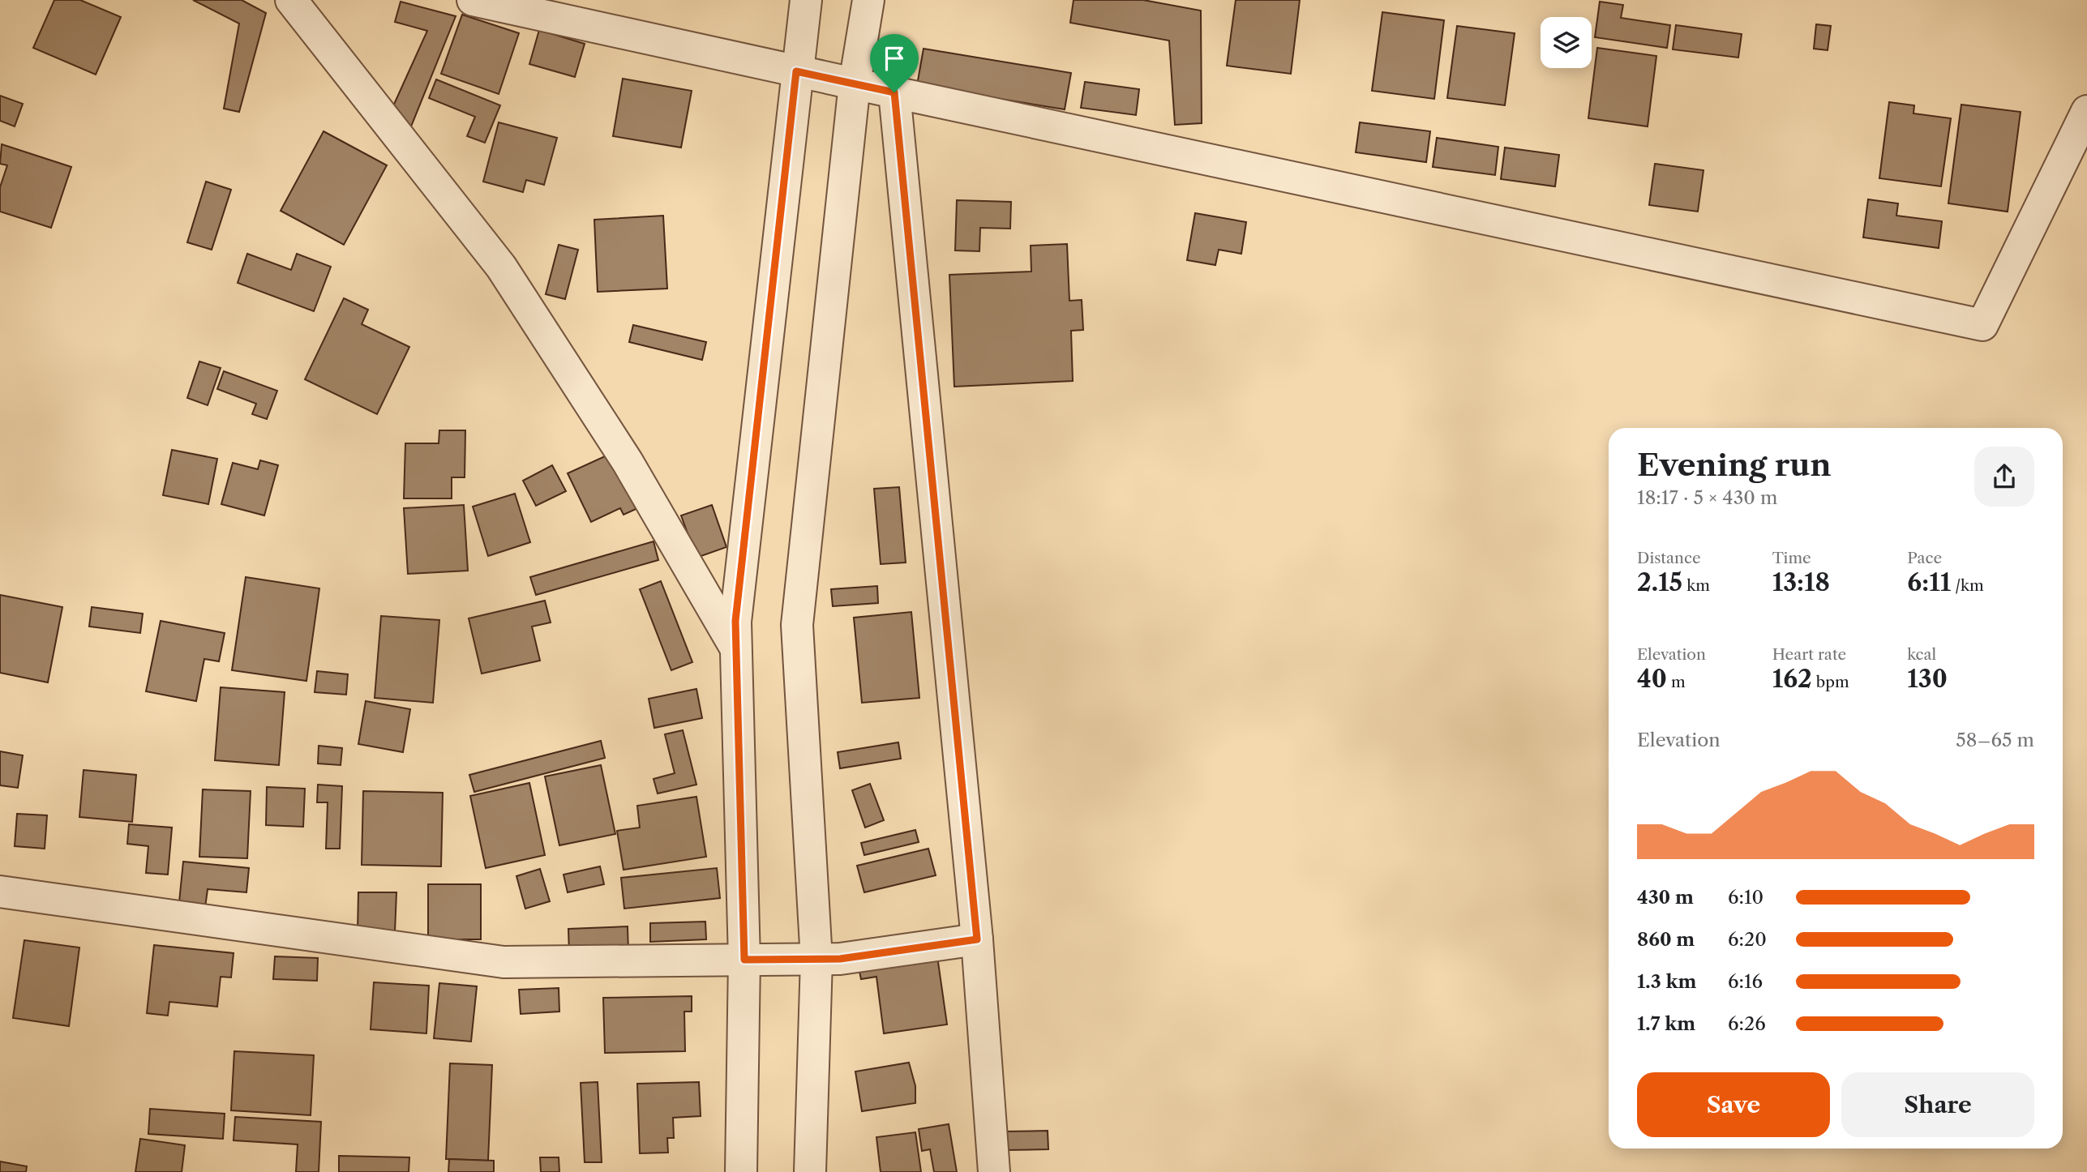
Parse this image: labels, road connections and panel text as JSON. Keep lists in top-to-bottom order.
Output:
{
  "page": {
    "heading": ["Evening run", "18:17 · 5 × 430 m"],
    "stats": [
      ["Distance", "2.15 km"],
      ["Time", "13:18"],
      ["Pace", "6:11 /km"],
      ["Elevation", "40 m"],
      ["Heart rate", "162 bpm"],
      ["kcal", "130"]
    ],
    "chart": ["Elevation", "58–65 m"],
    "list": [
      {
        "name": "430 m",
        "note": "6:10"
      },
      {
        "name": "860 m",
        "note": "6:20"
      },
      {
        "name": "1.3 km",
        "note": "6:16"
      },
      {
        "name": "1.7 km",
        "note": "6:26"
      }
    ],
    "buttons": ["Save", "Share"]
  }
}
